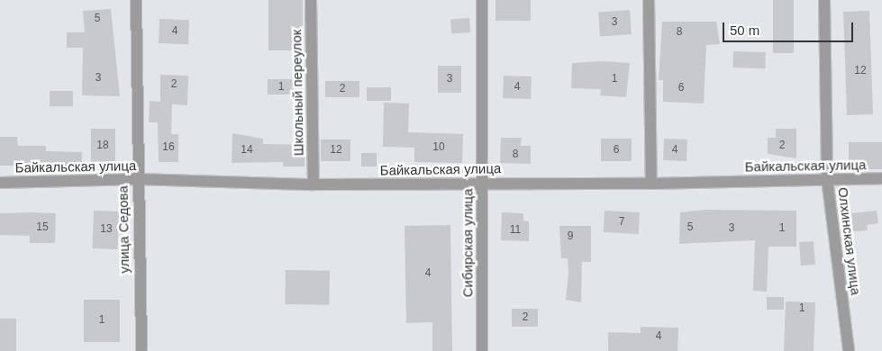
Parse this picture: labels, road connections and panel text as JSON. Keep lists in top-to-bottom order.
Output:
{
  "streets": {
    "street": [
      "Школьный переулок",
      "Байкальская улица",
      "улица Седова",
      "Олхинская улица",
      "Сибирская улица"
    ]
  },
  "crossings": [
    ["Школьный переулок", "Байкальская улица"],
    ["Байкальская улица", "улица Седова"],
    ["Байкальская улица", "Олхинская улица"],
    ["Байкальская улица", "Сибирская улица"]
  ],
  "house_numbers": [
    "5",
    "3",
    "4",
    "8",
    "12",
    "3",
    "3",
    "1",
    "2",
    "1",
    "4",
    "6",
    "2",
    "18",
    "2",
    "16",
    "10",
    "14",
    "12",
    "6",
    "4",
    "8",
    "7",
    "15",
    "5",
    "3",
    "1",
    "13",
    "11",
    "9",
    "4",
    "1",
    "2",
    "1",
    "4"
  ],
  "scale_bar": "50 m"
}
